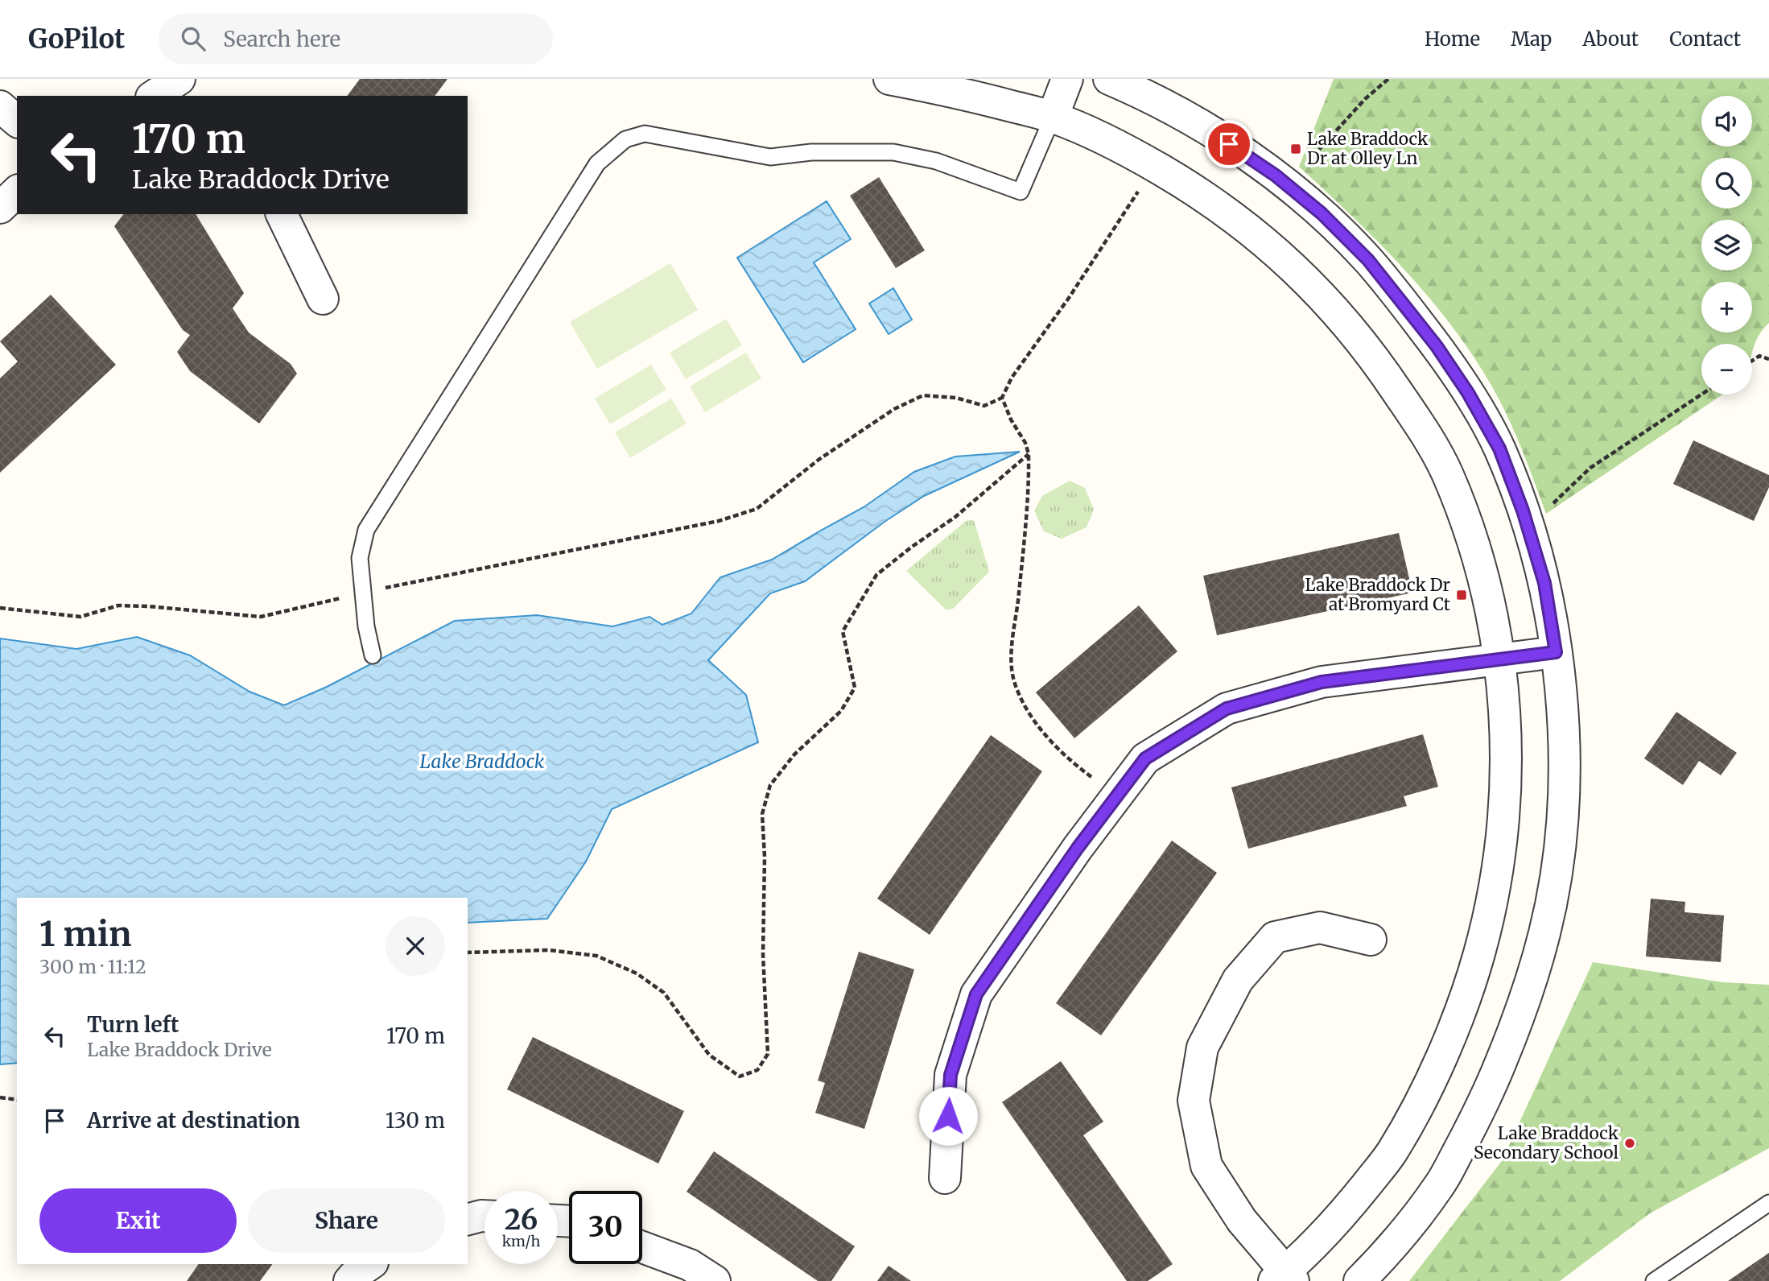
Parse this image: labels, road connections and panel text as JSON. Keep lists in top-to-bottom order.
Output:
{
  "water": ["Lake Braddock"],
  "places": {
    "transit": ["Lake Braddock Dr at Olley Ln", "Lake Braddock Dr at Bromyard Ct"],
    "other": ["Lake Braddock Secondary School"]
  },
  "page": {
    "header": "GoPilot",
    "search": "Search here",
    "nav": [
      "Home",
      "Map",
      "About",
      "Contact"
    ],
    "map_buttons": ["+", "−"],
    "turn": ["170 m", "Lake Braddock Drive"],
    "heading": ["1 min", "300 m · 11:12"],
    "list": [
      {
        "name": "Turn left",
        "note": "Lake Braddock Drive",
        "value": "170 m"
      },
      {
        "name": "Arrive at destination",
        "value": "130 m"
      }
    ],
    "buttons": ["Exit", "Share"],
    "speed": "26 km/h",
    "limit": "30"
  }
}
